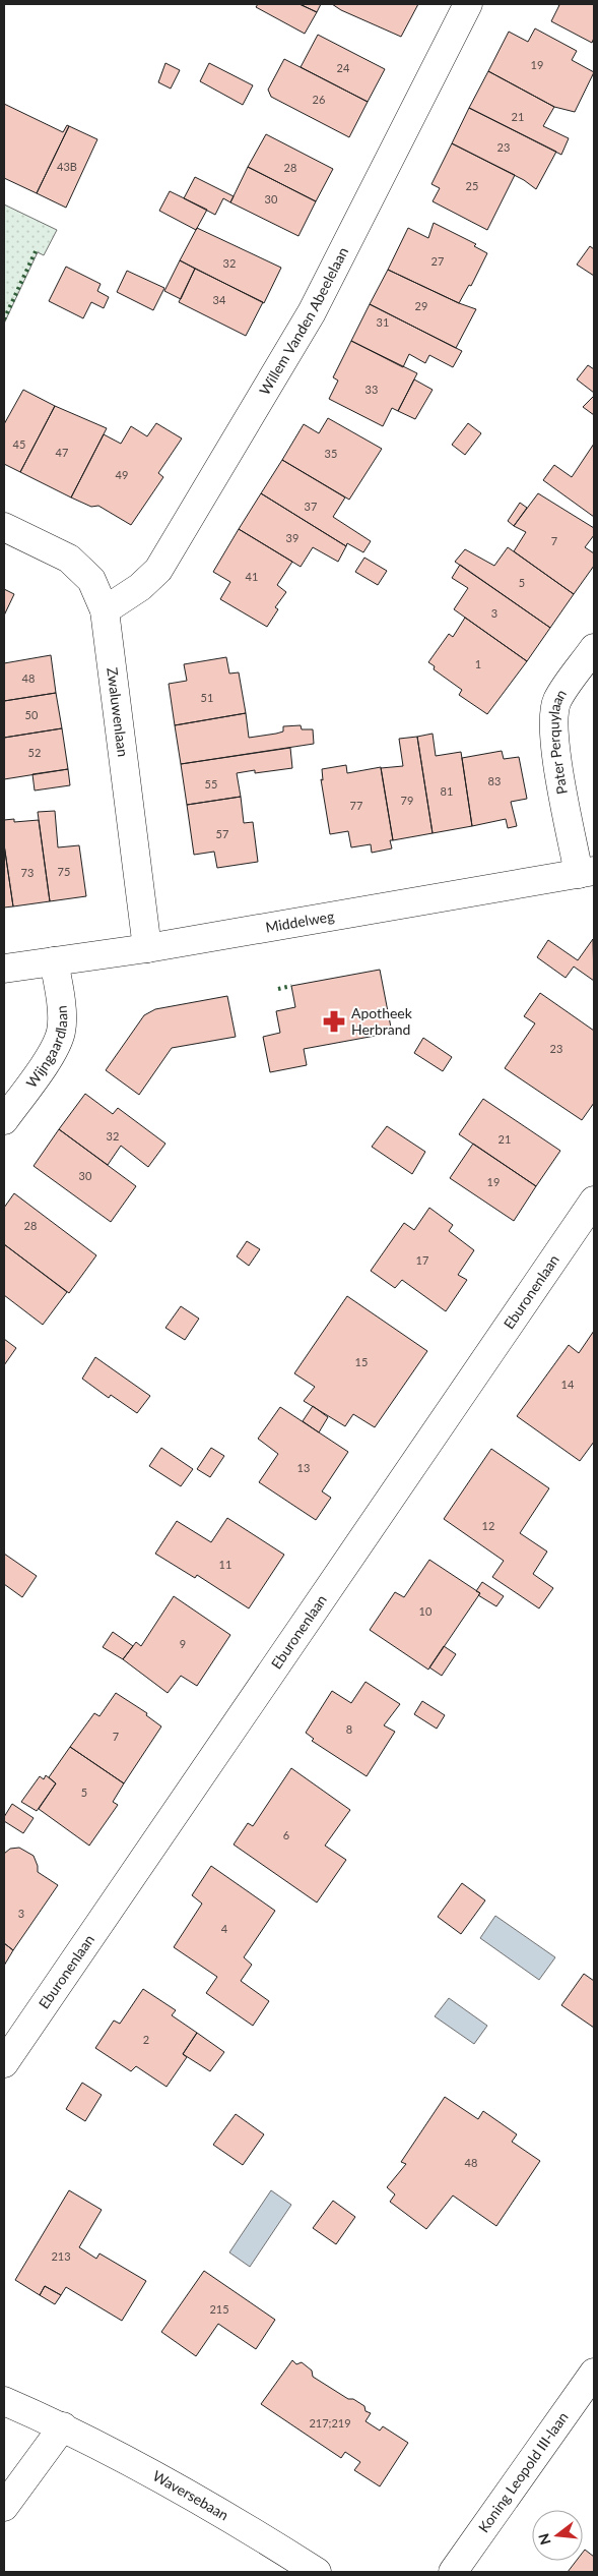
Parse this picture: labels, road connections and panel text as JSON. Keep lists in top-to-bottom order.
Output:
{
  "streets": {
    "street": [
      "Willem Vanden Abeelelaan",
      "Zwaluwenlaan",
      "Pater Perquylaan",
      "Middelweg",
      "Wijngaardlaan",
      "Eburonenlaan",
      "Koning Leopold III-laan",
      "Waversebaan"
    ]
  },
  "crossings": [
    ["Willem Vanden Abeelelaan", "Zwaluwenlaan"],
    ["Zwaluwenlaan", "Middelweg"],
    ["Pater Perquylaan", "Middelweg"],
    ["Middelweg", "Wijngaardlaan"]
  ],
  "places": {
    "pharmacy": ["Apotheek Herbrand"]
  },
  "house_numbers": [
    "19",
    "24",
    "26",
    "21",
    "23",
    "43B",
    "28",
    "25",
    "30",
    "27",
    "32",
    "34",
    "29",
    "31",
    "33",
    "45",
    "47",
    "35",
    "49",
    "37",
    "39",
    "7",
    "41",
    "5",
    "3",
    "1",
    "48",
    "51",
    "50",
    "52",
    "83",
    "55",
    "81",
    "79",
    "77",
    "57",
    "75",
    "73",
    "23",
    "32",
    "21",
    "30",
    "19",
    "28",
    "17",
    "15",
    "14",
    "13",
    "12",
    "11",
    "10",
    "9",
    "8",
    "7",
    "5",
    "6",
    "3",
    "4",
    "2",
    "48",
    "213",
    "215",
    "217;219"
  ],
  "north": "left"
}
